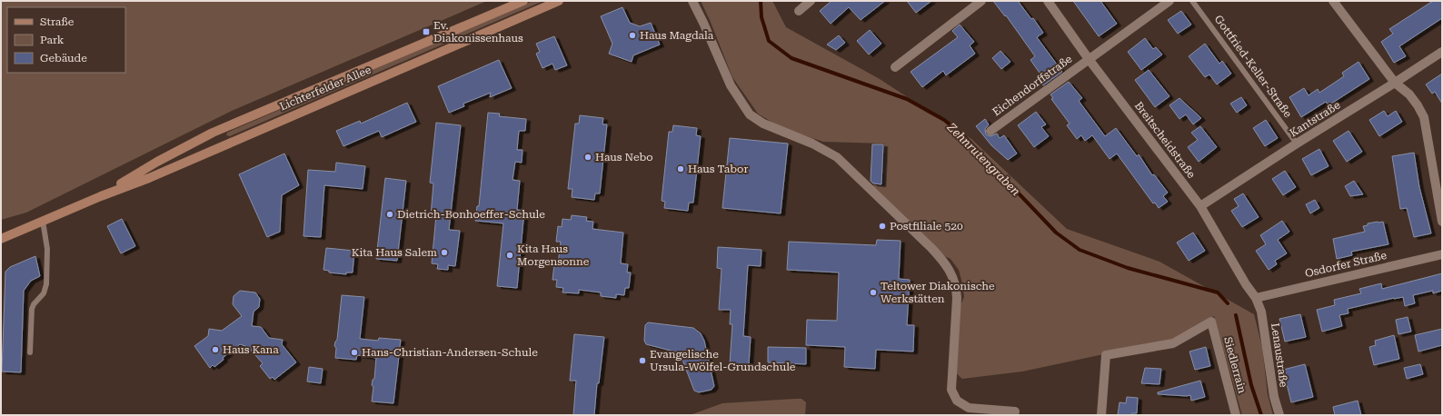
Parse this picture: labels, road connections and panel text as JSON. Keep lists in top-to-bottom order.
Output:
{
  "streets": {
    "main road": ["Lichterfelder Allee"],
    "street": [
      "Eichendorffstraße",
      "Kantstraße",
      "Breitscheidstraße",
      "Osdorfer Straße",
      "Lenaustraße",
      "Siedlerrain"
    ],
    "lane": ["Gottfried-Keller-Straße"]
  },
  "crossings": [
    ["Gottfried-Keller-Straße", "Kantstraße"],
    ["Eichendorffstraße", "Breitscheidstraße"],
    ["Kantstraße", "Breitscheidstraße"],
    ["Breitscheidstraße", "Osdorfer Straße"],
    ["Breitscheidstraße", "Lenaustraße"],
    ["Osdorfer Straße", "Lenaustraße"]
  ],
  "water": ["Zehnrutengraben"],
  "places": {
    "transit": ["Ev. Diakonissenhaus"],
    "other": [
      "Haus Magdala",
      "Haus Nebo",
      "Haus Tabor",
      "Dietrich-Bonhoeffer-Schule",
      "Postfiliale 520",
      "Kita Haus Salem",
      "Kita Haus Morgensonne",
      "Teltower Diakonische Werkstätten",
      "Haus Kana",
      "Hans-Christian-Andersen-Schule",
      "Evangelische Ursula-Wölfel-Grundschule"
    ]
  },
  "legend": ["Straße", "Park", "Gebäude"]
}
